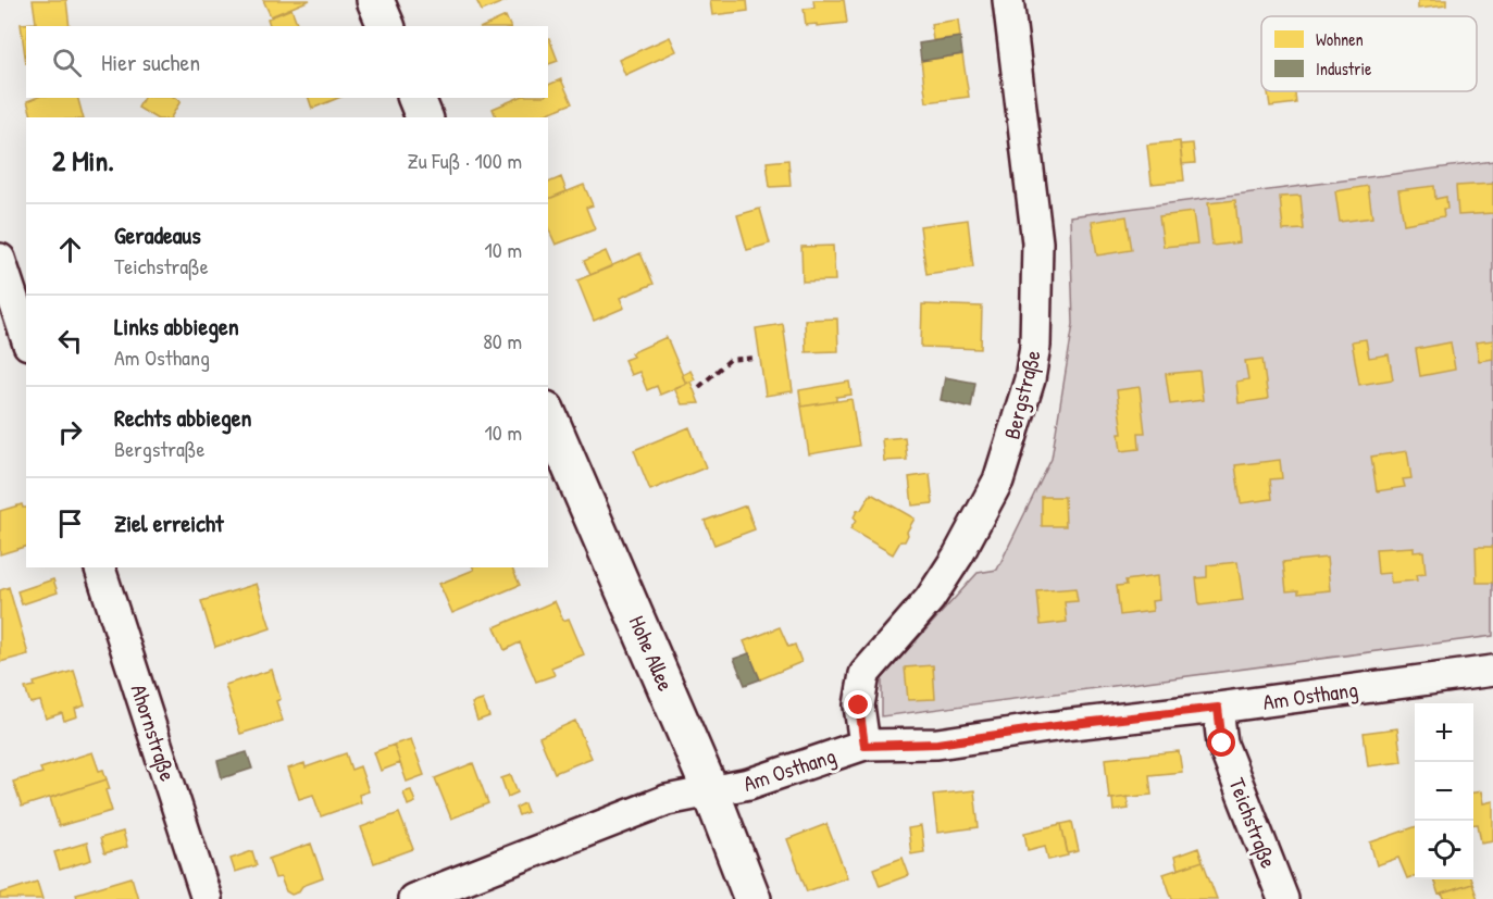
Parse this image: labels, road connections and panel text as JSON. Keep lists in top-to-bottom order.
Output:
{
  "streets": {
    "street": [
      "Bergstraße",
      "Hohe Allee",
      "Am Osthang",
      "Ahornstraße",
      "Teichstraße"
    ]
  },
  "crossings": [
    ["Bergstraße", "Am Osthang"],
    ["Hohe Allee", "Am Osthang"],
    ["Am Osthang", "Teichstraße"]
  ],
  "legend": ["Wohnen", "Industrie"],
  "page": {
    "search": "Hier suchen",
    "heading": ["2 Min.", "Zu Fuß · 100 m"],
    "list": [
      ["Geradeaus", "Teichstraße", "10 m"],
      ["Links abbiegen", "Am Osthang", "80 m"],
      ["Rechts abbiegen", "Bergstraße", "10 m"],
      "Ziel erreicht"
    ],
    "map_buttons": ["+", "−"]
  }
}
